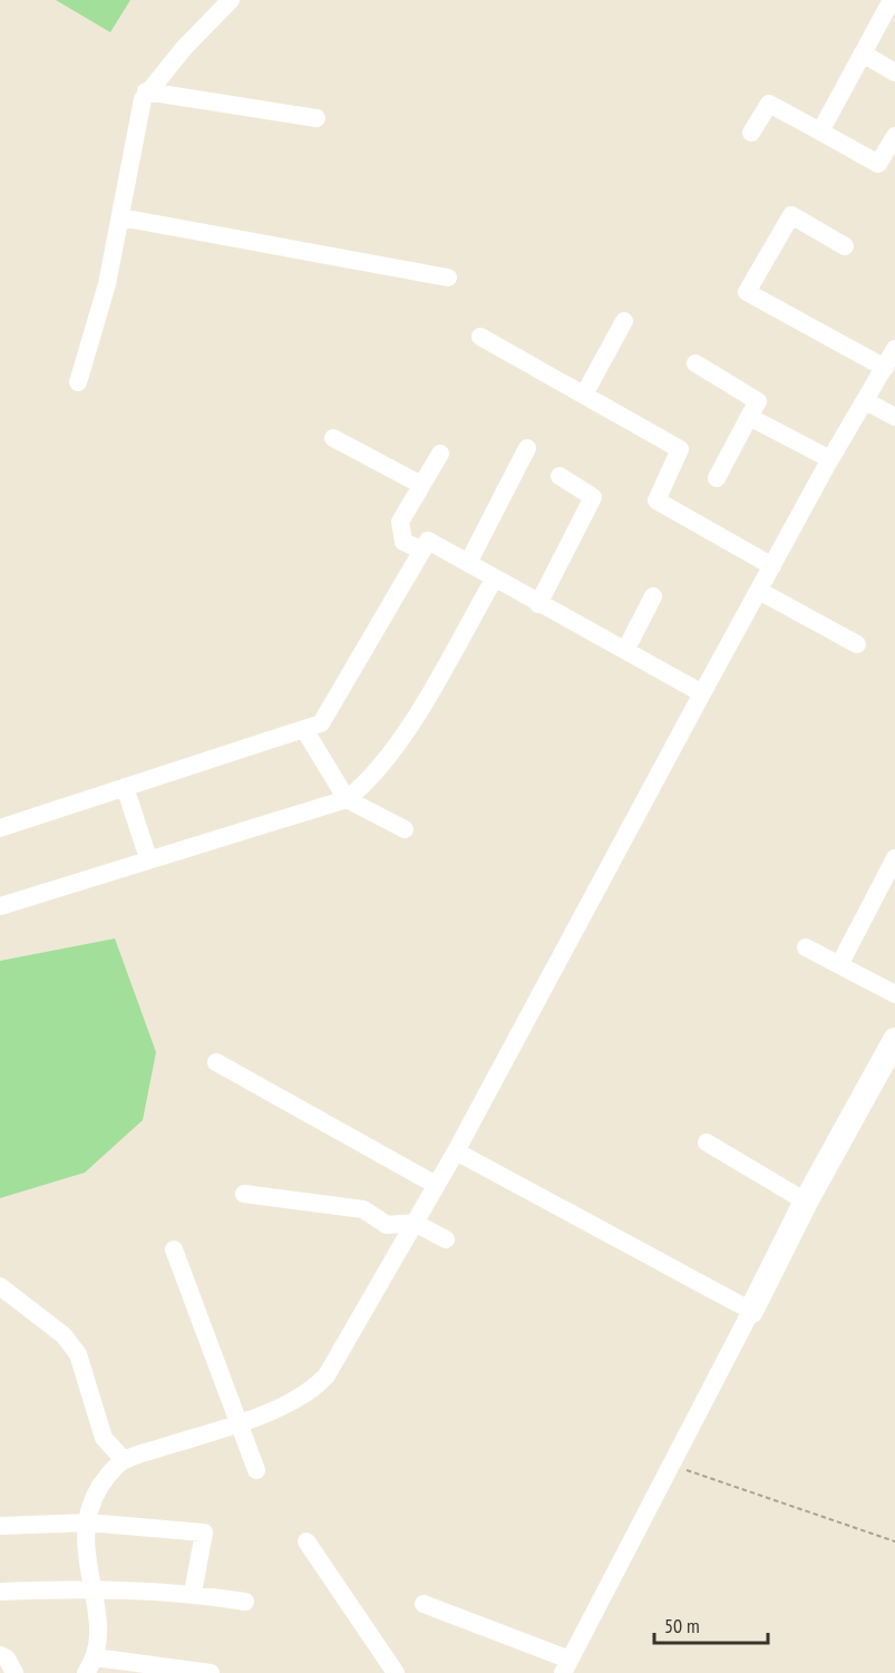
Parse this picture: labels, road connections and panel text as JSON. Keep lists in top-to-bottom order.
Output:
{
  "scale_bar": "50 m"
}
